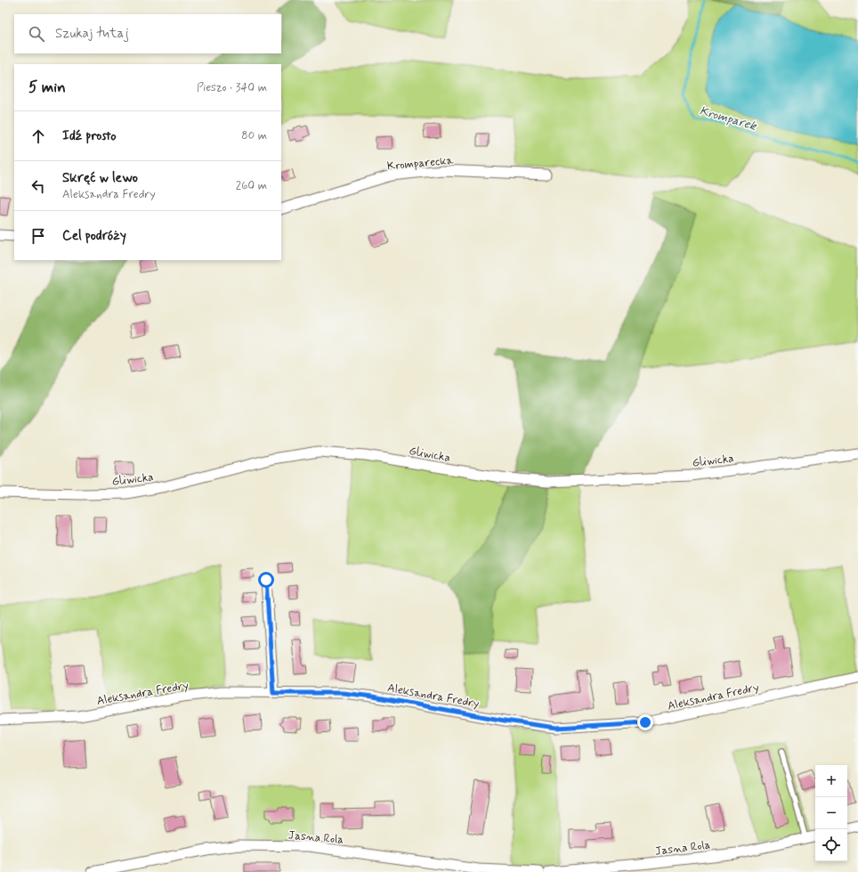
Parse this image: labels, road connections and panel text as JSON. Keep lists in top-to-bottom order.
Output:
{
  "streets": {
    "street": [
      "Kromparecka",
      "Gliwicka",
      "Aleksandra Fredry",
      "Jasna Rola"
    ]
  },
  "water": ["Kromparek"],
  "page": {
    "search": "Szukaj tutaj",
    "heading": ["5 min", "Pieszo · 340 m"],
    "list": [
      ["Idź prosto", "80 m"],
      ["Skręć w lewo", "Aleksandra Fredry", "260 m"],
      "Cel podróży"
    ],
    "map_buttons": ["+", "−"]
  }
}
